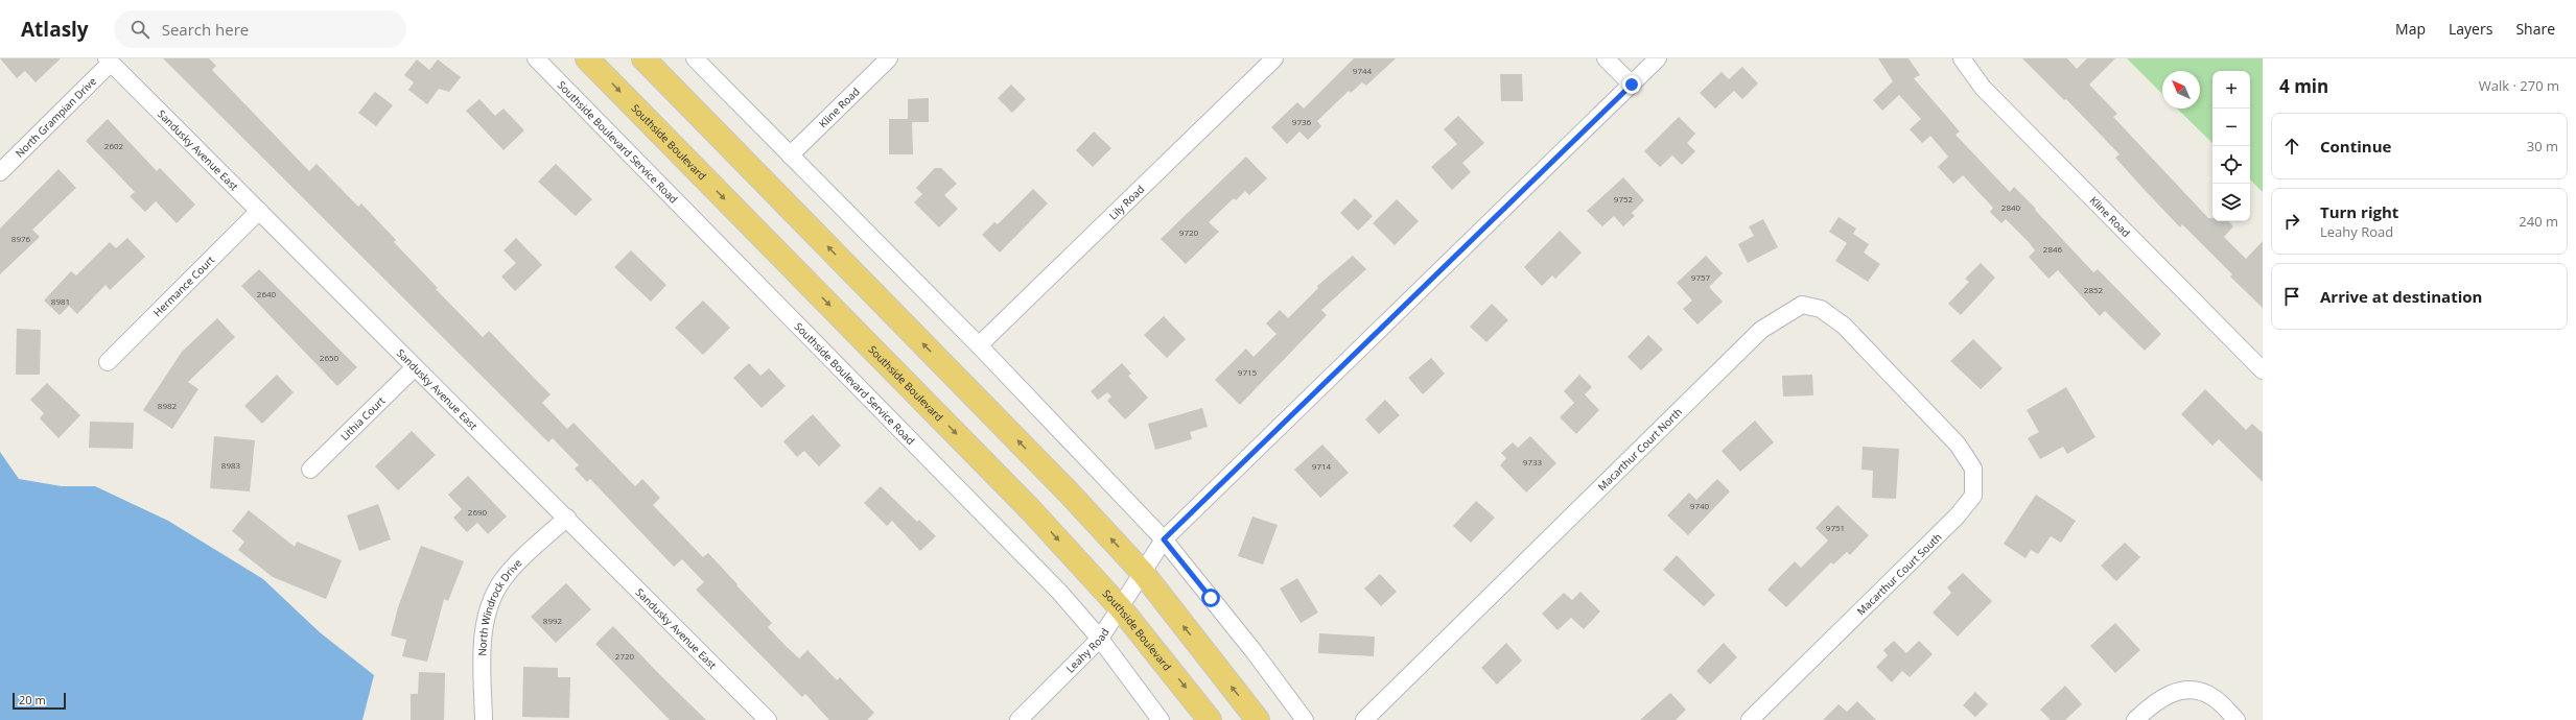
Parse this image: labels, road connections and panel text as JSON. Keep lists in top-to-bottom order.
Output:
{
  "streets": {
    "highway": ["Southside Boulevard"],
    "street": [
      "Kline Road",
      "North Grampian Drive",
      "Southside Boulevard Service Road",
      "Sandusky Avenue East",
      "Lily Road",
      "Hermance Court",
      "Lithia Court",
      "Macarthur Court North",
      "Macarthur Court South",
      "North Windrock Drive",
      "Leahy Road"
    ]
  },
  "crossings": [
    ["North Grampian Drive", "Sandusky Avenue East"],
    ["Southside Boulevard", "Leahy Road"],
    ["Southside Boulevard Service Road", "Leahy Road"],
    ["Sandusky Avenue East", "Hermance Court"],
    ["Sandusky Avenue East", "Lithia Court"],
    ["Sandusky Avenue East", "North Windrock Drive"],
    ["Macarthur Court North", "Macarthur Court South"]
  ],
  "house_numbers": [
    "9744",
    "9736",
    "2602",
    "9752",
    "2840",
    "9720",
    "8976",
    "2846",
    "9757",
    "2852",
    "2640",
    "8981",
    "2650",
    "9715",
    "8982",
    "9733",
    "8983",
    "9714",
    "9740",
    "2690",
    "9751",
    "8992",
    "2720"
  ],
  "scale_bar": "20 m",
  "north": "top left",
  "page": {
    "header": "Atlasly",
    "search": "Search here",
    "nav": ["Map", "Layers", "Share"],
    "heading": ["4 min", "Walk · 270 m"],
    "map_buttons": ["+", "−"],
    "list": [
      ["Continue", "30 m"],
      ["Turn right", "Leahy Road", "240 m"],
      "Arrive at destination"
    ],
    "scale": "20 m"
  }
}
